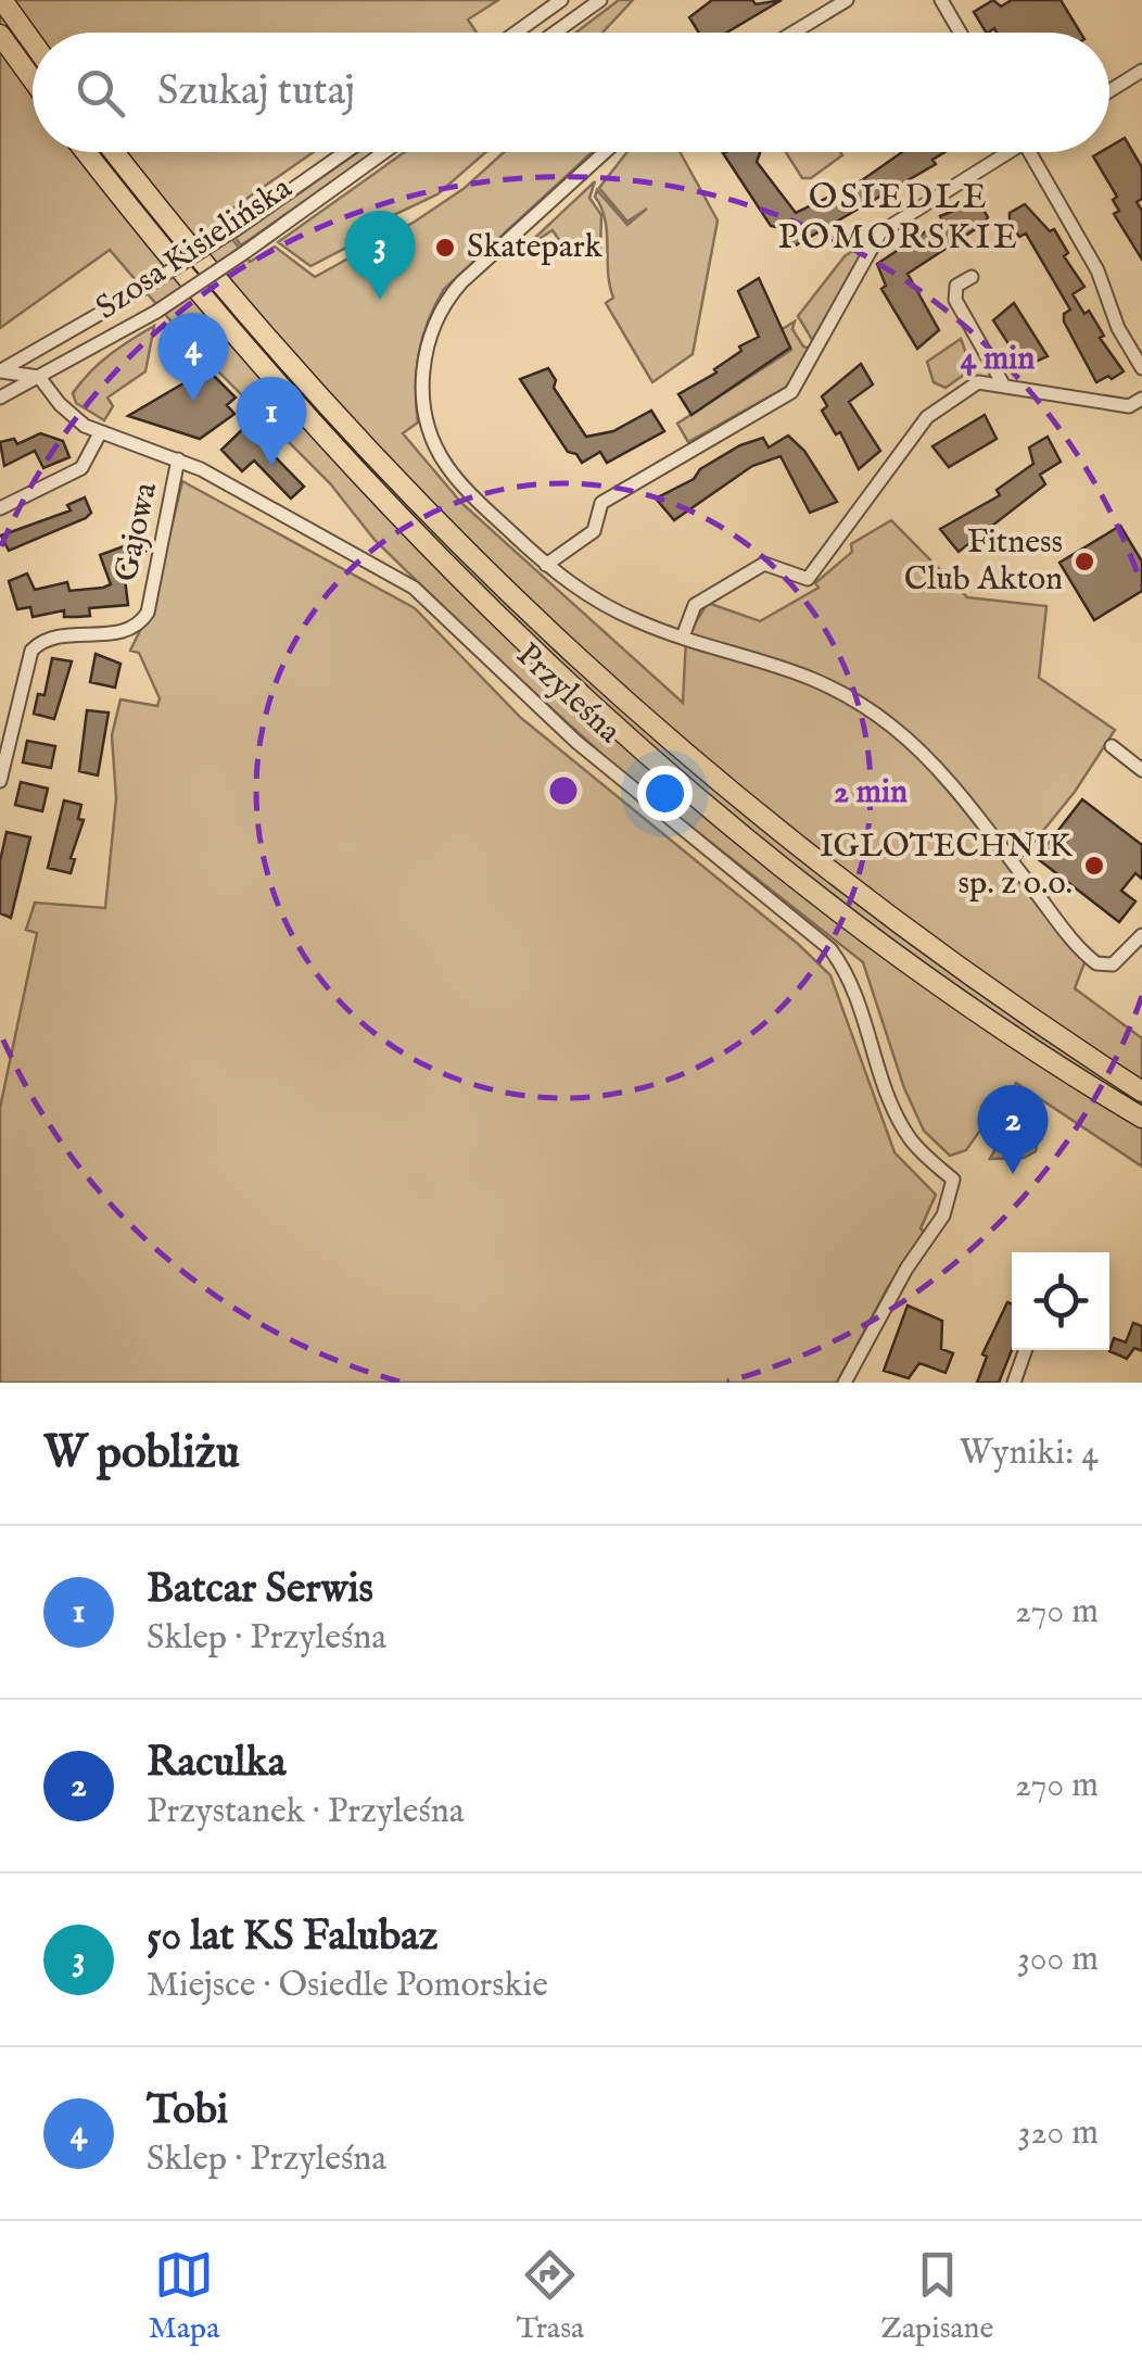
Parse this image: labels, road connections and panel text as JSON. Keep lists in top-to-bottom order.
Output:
{
  "streets": {
    "street": ["Szosa Kisielińska", "Gajowa", "Przyleśna"]
  },
  "crossings": [
    ["Szosa Kisielińska", "Przyleśna"],
    ["Gajowa", "Przyleśna"]
  ],
  "districts": ["OSIEDLE POMORSKIE"],
  "places": ["Skatepark", "Fitness Club Akton", "IGLOTECHNIK sp. z o.o."],
  "page": {
    "search": "Szukaj tutaj",
    "pins": [
      "3",
      "4",
      "1",
      "2"
    ],
    "heading": ["W pobliżu", "Wyniki: 4"],
    "list": [
      {
        "mark": "1",
        "name": "Batcar Serwis",
        "note": "Sklep · Przyleśna",
        "value": "270 m"
      },
      {
        "mark": "2",
        "name": "Raculka",
        "note": "Przystanek · Przyleśna",
        "value": "270 m"
      },
      {
        "mark": "3",
        "name": "50 lat KS Falubaz",
        "note": "Miejsce · Osiedle Pomorskie",
        "value": "300 m"
      },
      {
        "mark": "4",
        "name": "Tobi",
        "note": "Sklep · Przyleśna",
        "value": "320 m"
      }
    ],
    "nav": ["Mapa", "Trasa", "Zapisane"]
  },
  "rings": ["4 min", "2 min"]
}
